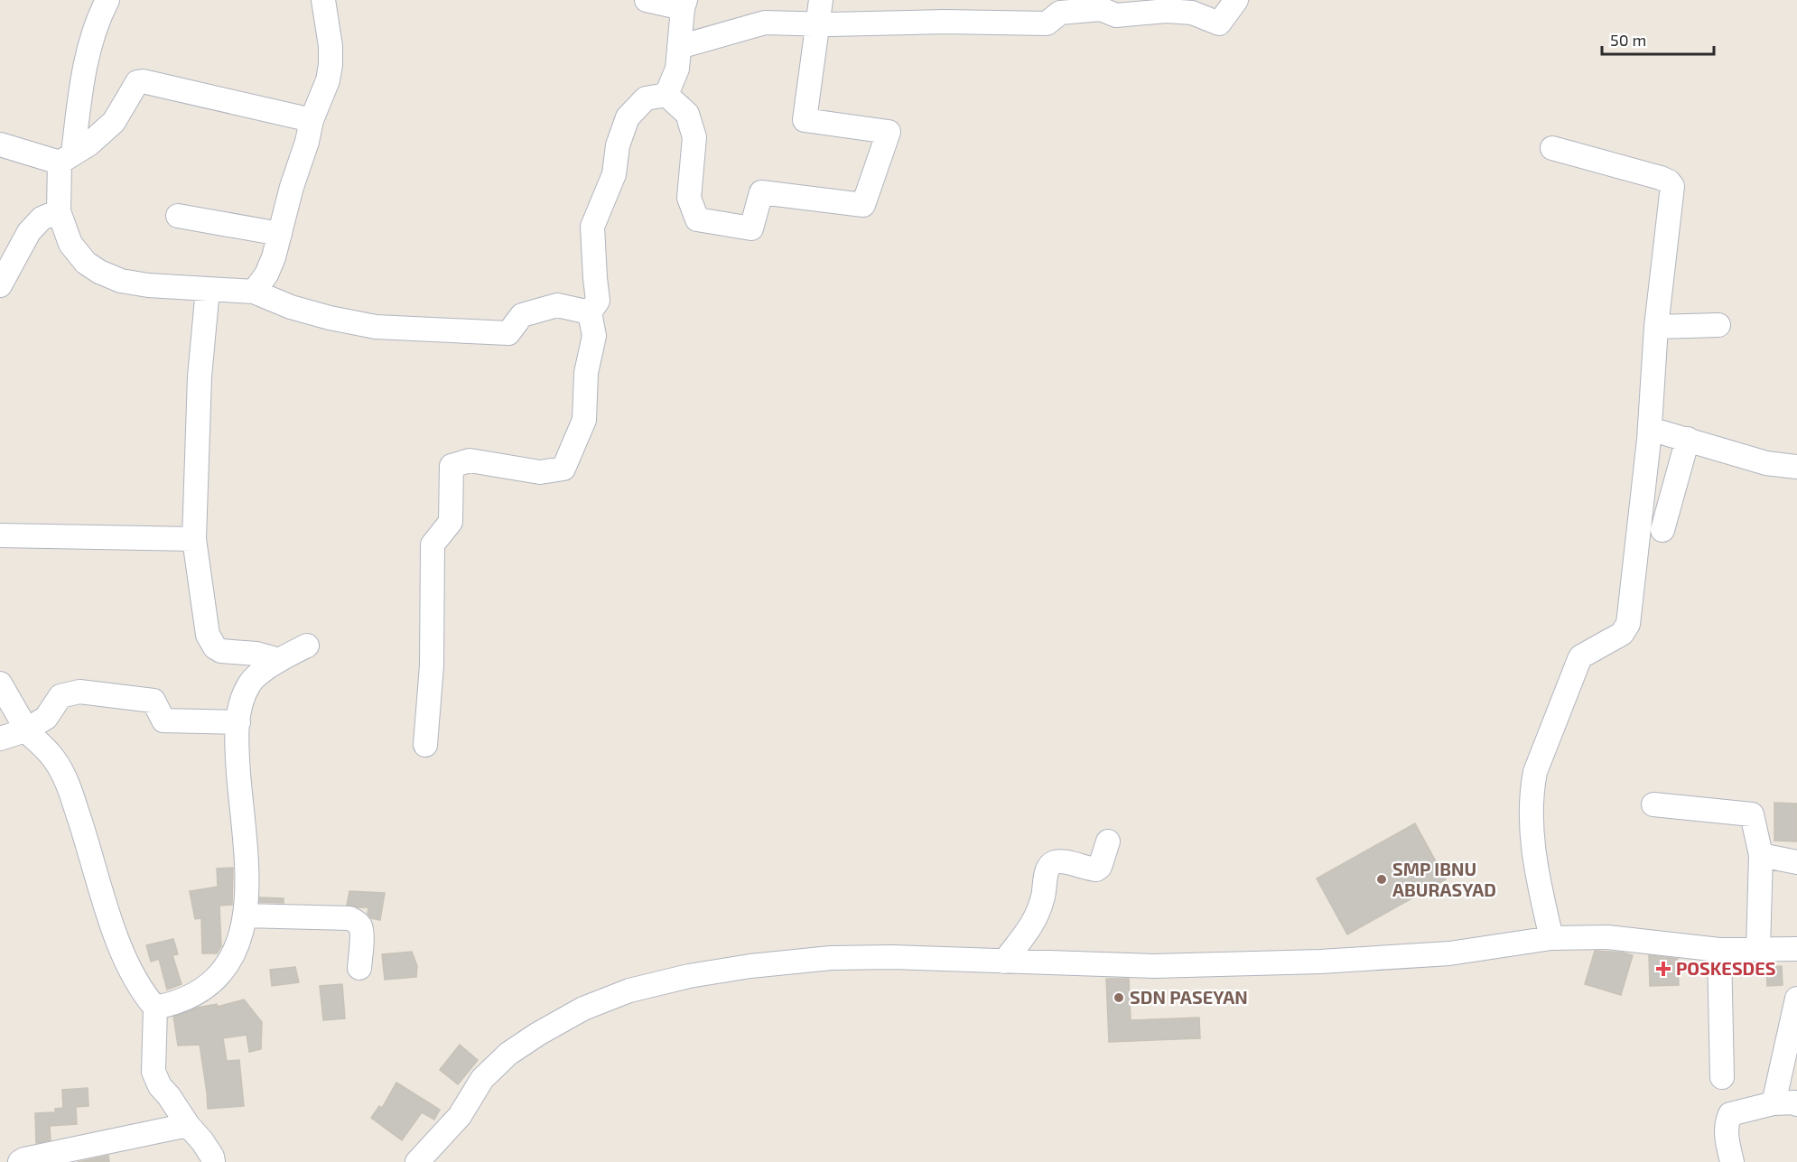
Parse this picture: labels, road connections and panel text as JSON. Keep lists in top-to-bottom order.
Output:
{
  "places": {
    "other": ["SMP IBNU ABURASYAD", "SDN PASEYAN"],
    "health": ["POSKESDES"]
  },
  "scale_bar": "50 m"
}
